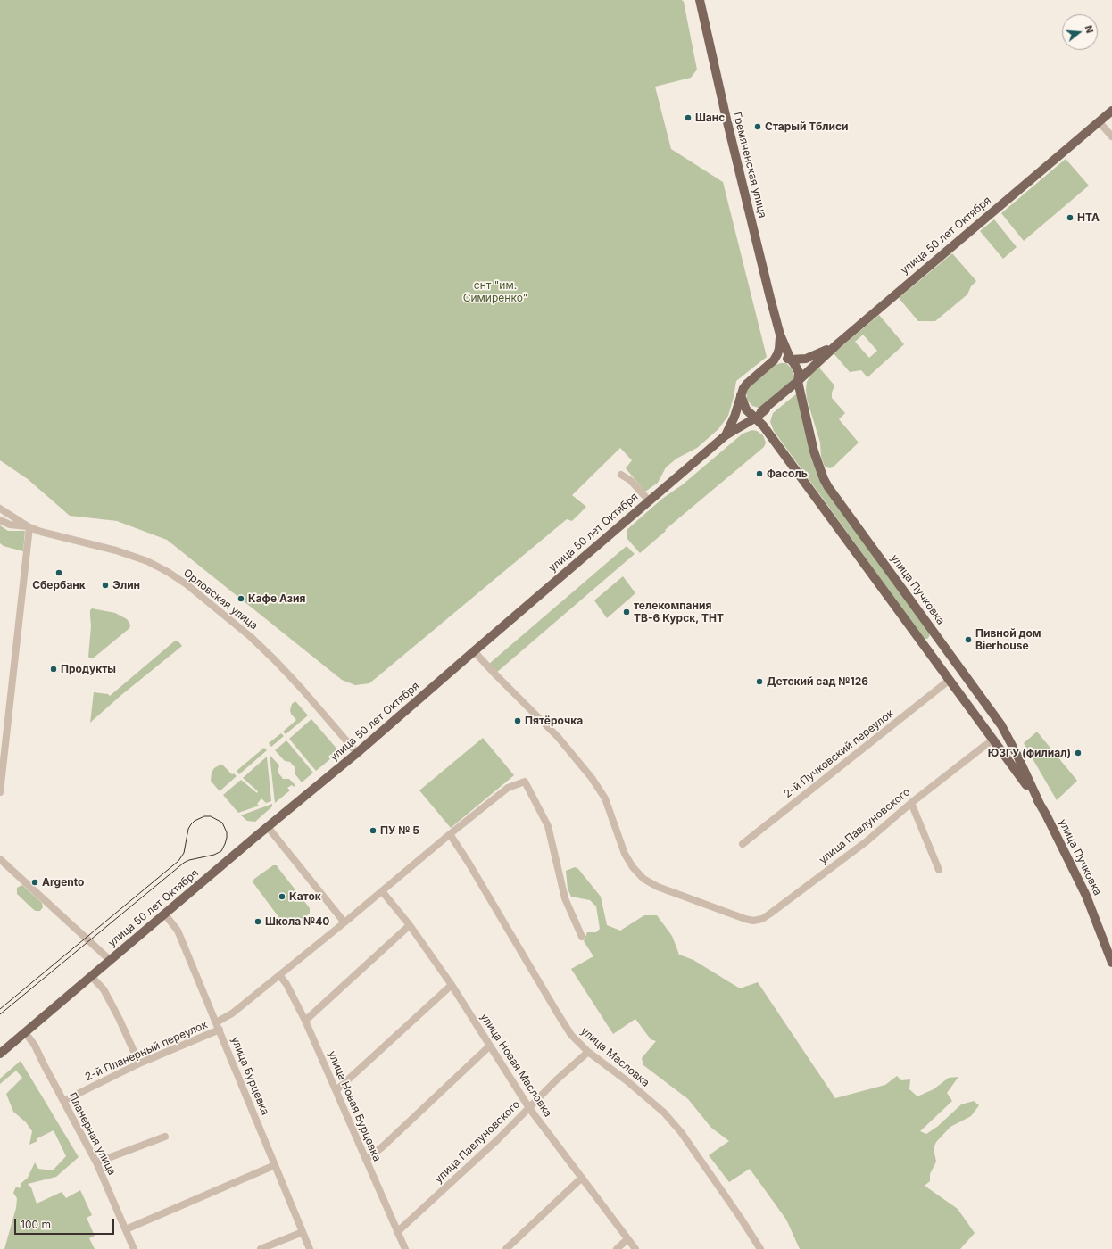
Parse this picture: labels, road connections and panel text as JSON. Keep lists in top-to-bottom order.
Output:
{
  "streets": {
    "main road": ["Гремяченская улица", "улица 50 лет Октября", "улица Пучковка"],
    "street": [
      "Орловская улица",
      "2-й Пучковский переулок",
      "улица Павлуновского",
      "2-й Планерный переулок",
      "улица Масловка",
      "улица Новая Масловка",
      "улица Бурцевка",
      "улица Новая Бурцевка",
      "Планерная улица"
    ]
  },
  "crossings": [
    ["Гремяченская улица", "улица Пучковка"],
    ["улица 50 лет Октября", "улица Пучковка"],
    ["улица 50 лет Октября", "Орловская улица"],
    ["улица 50 лет Октября", "улица Павлуновского"],
    ["улица 50 лет Октября", "улица Бурцевка"],
    ["улица 50 лет Октября", "Планерная улица"],
    ["улица Пучковка", "2-й Пучковский переулок"],
    ["улица Пучковка", "улица Павлуновского"],
    ["улица Павлуновского", "улица Масловка"],
    ["улица Павлуновского", "улица Новая Масловка"],
    ["улица Павлуновского", "улица Новая Бурцевка"],
    ["2-й Планерный переулок", "улица Бурцевка"],
    ["2-й Планерный переулок", "Планерная улица"]
  ],
  "parks": ["снт \"им. Симиренко\""],
  "places": [
    "Шанс",
    "Старый Тблиси",
    "НТА",
    "Фасоль",
    "Сбербанк",
    "Элин",
    "Кафе Азия",
    "телекомпания ТВ-6 Курск, ТНТ",
    "Пивной дом Bierhouse",
    "Продукты",
    "Детский сад №126",
    "Пятёрочка",
    "ЮЗГУ (филиал)",
    "ПУ № 5",
    "Argento",
    "Каток",
    "Школа №40"
  ],
  "scale_bar": "100 m",
  "north": "right"
}
